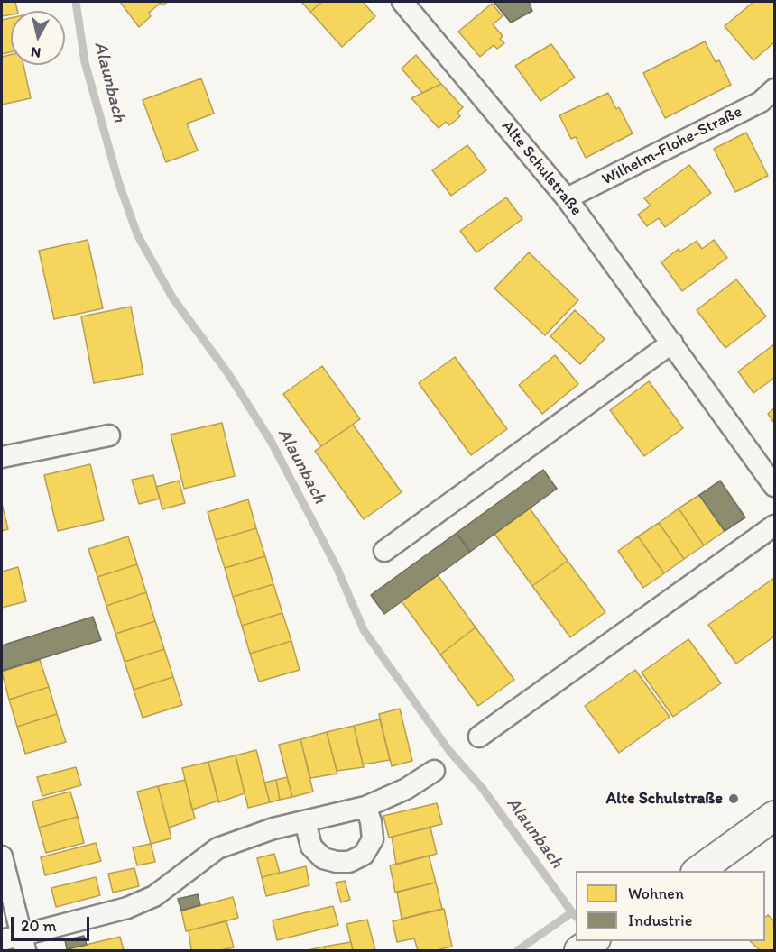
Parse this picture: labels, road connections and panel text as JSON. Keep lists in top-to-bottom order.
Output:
{
  "streets": {
    "street": ["Wilhelm-Flohe-Straße", "Alte Schulstraße"]
  },
  "crossings": [
    ["Wilhelm-Flohe-Straße", "Alte Schulstraße"]
  ],
  "water": ["Alaunbach"],
  "places": ["Alte Schulstraße"],
  "legend": ["Wohnen", "Industrie"],
  "scale_bar": "20 m",
  "north": "bottom"
}
